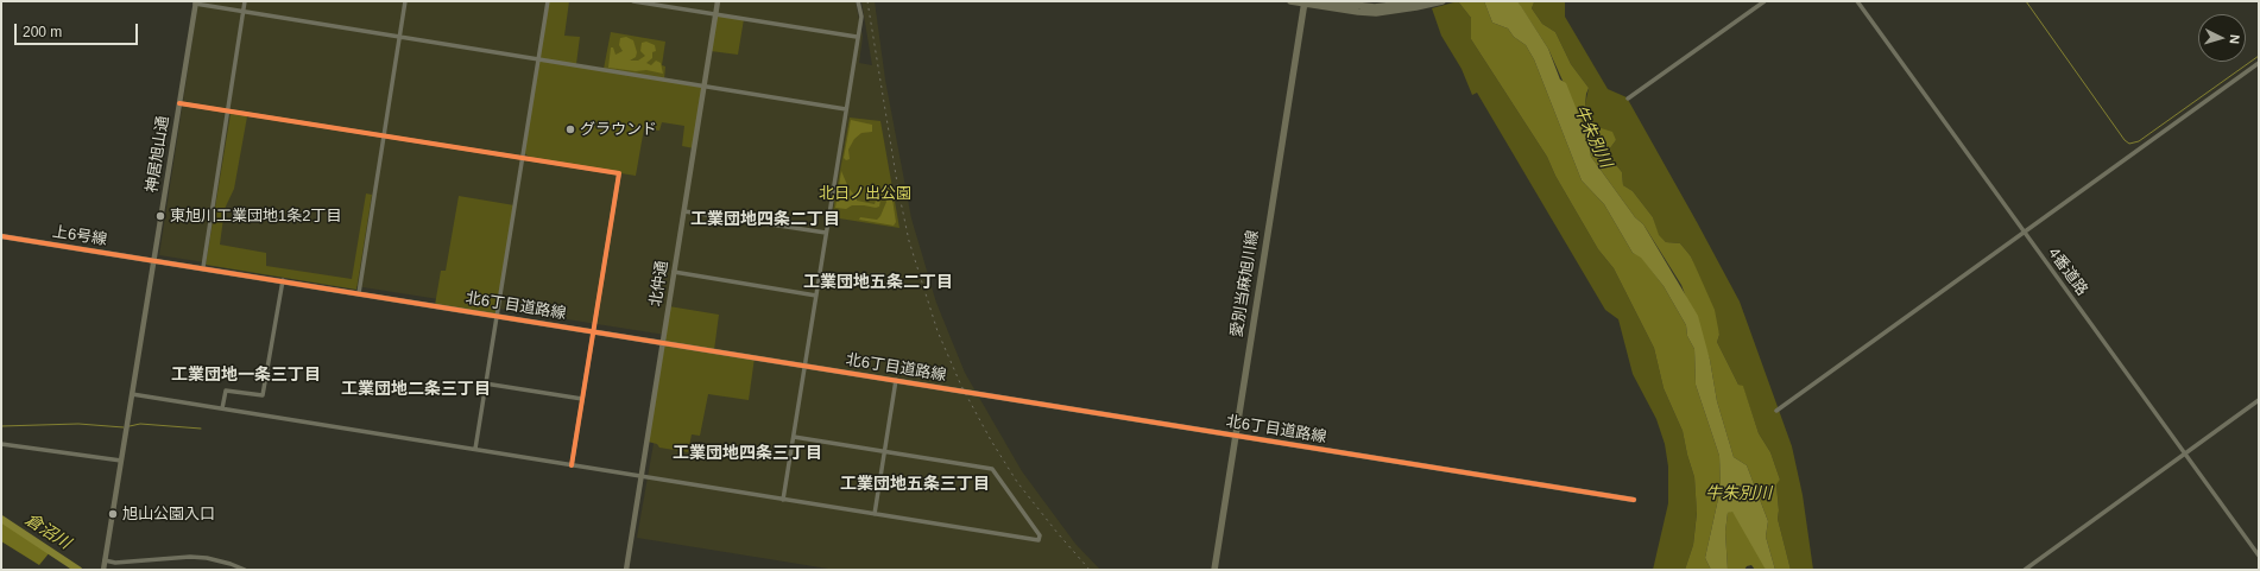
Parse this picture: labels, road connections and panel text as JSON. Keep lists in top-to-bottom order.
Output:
{
  "streets": {
    "main road": ["愛別当麻旭川線"],
    "street": [
      "神居旭山通",
      "上6号線",
      "4番道路",
      "北仲通",
      "北6丁目道路線"
    ]
  },
  "crossings": [
    ["神居旭山通", "上6号線"],
    ["神居旭山通", "北6丁目道路線"],
    ["上6号線", "北6丁目道路線"],
    ["北仲通", "北6丁目道路線"],
    ["愛別当麻旭川線", "北6丁目道路線"]
  ],
  "districts": [
    "工業団地四条二丁目",
    "工業団地五条二丁目",
    "工業団地一条三丁目",
    "工業団地二条三丁目",
    "工業団地四条三丁目",
    "工業団地五条三丁目"
  ],
  "water": ["牛朱別川", "倉沼川"],
  "parks": ["北日ノ出公園"],
  "places": ["グラウンド", "東旭川工業団地1条2丁目", "旭山公園入口"],
  "scale_bar": "200 m",
  "north": "right"
}
